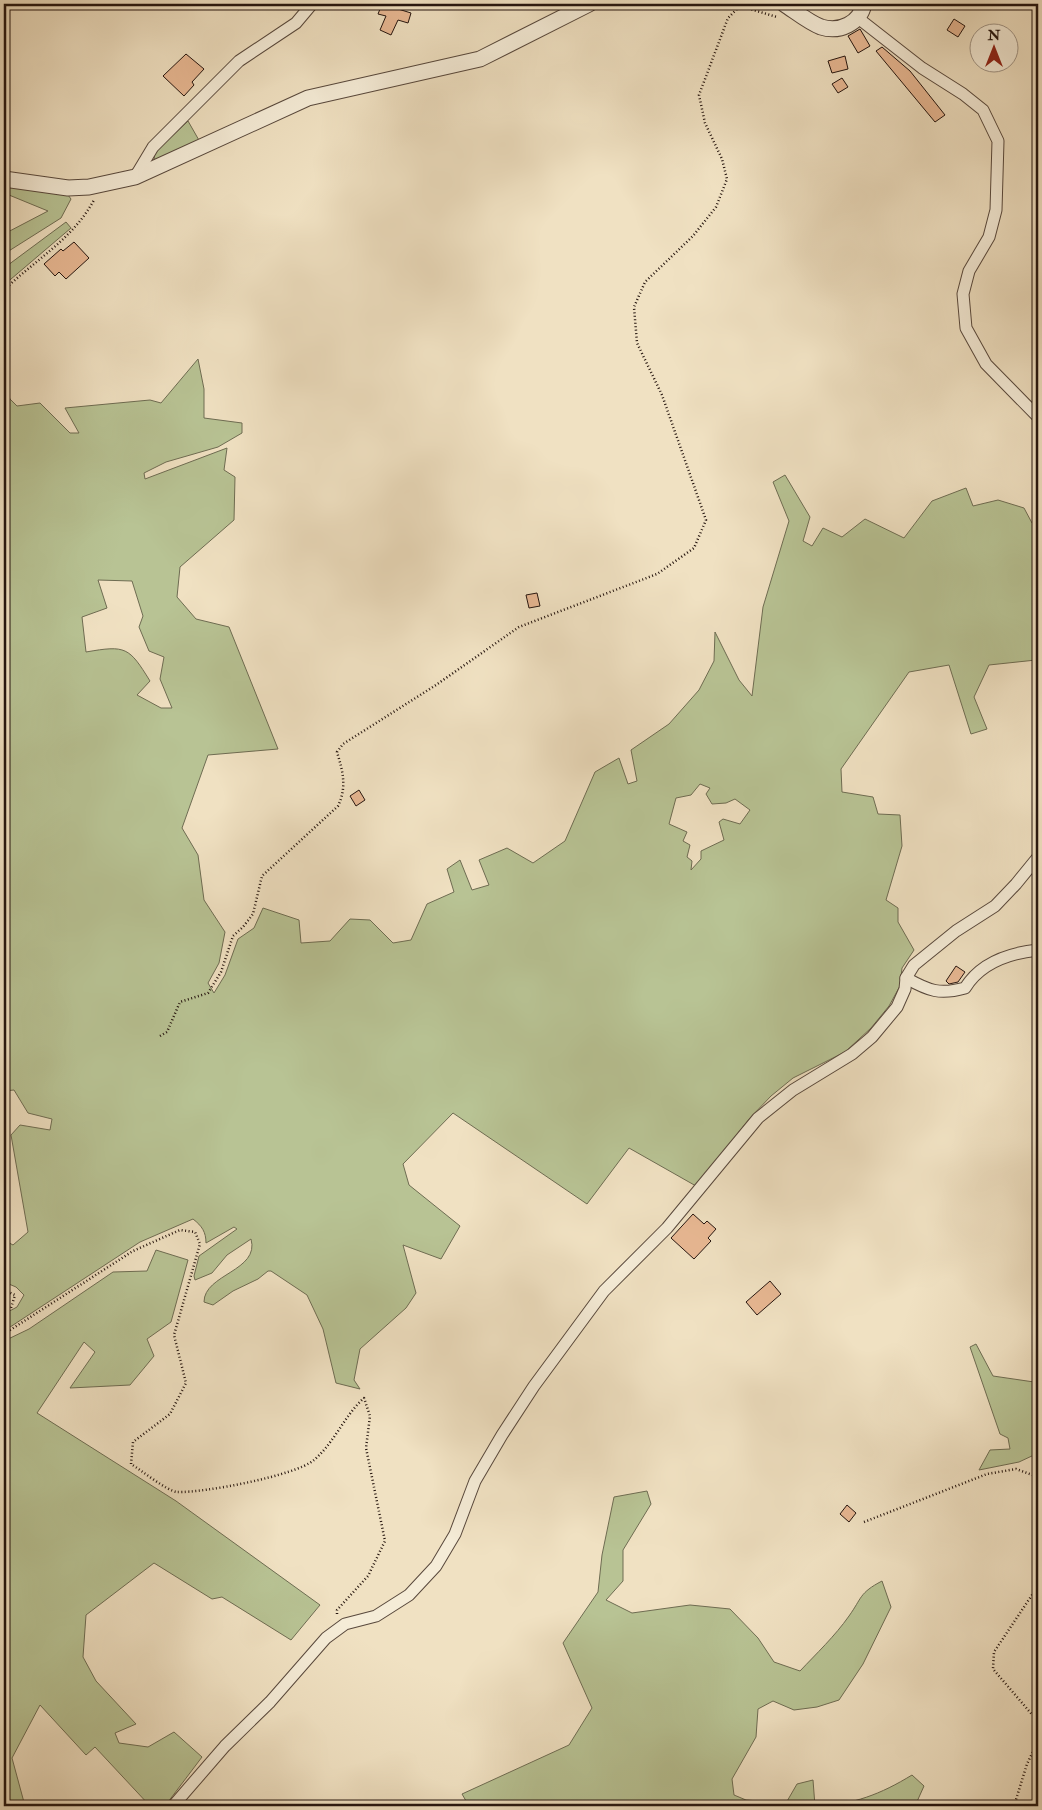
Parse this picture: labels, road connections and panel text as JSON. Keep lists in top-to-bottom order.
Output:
{
  "north": "top"
}
